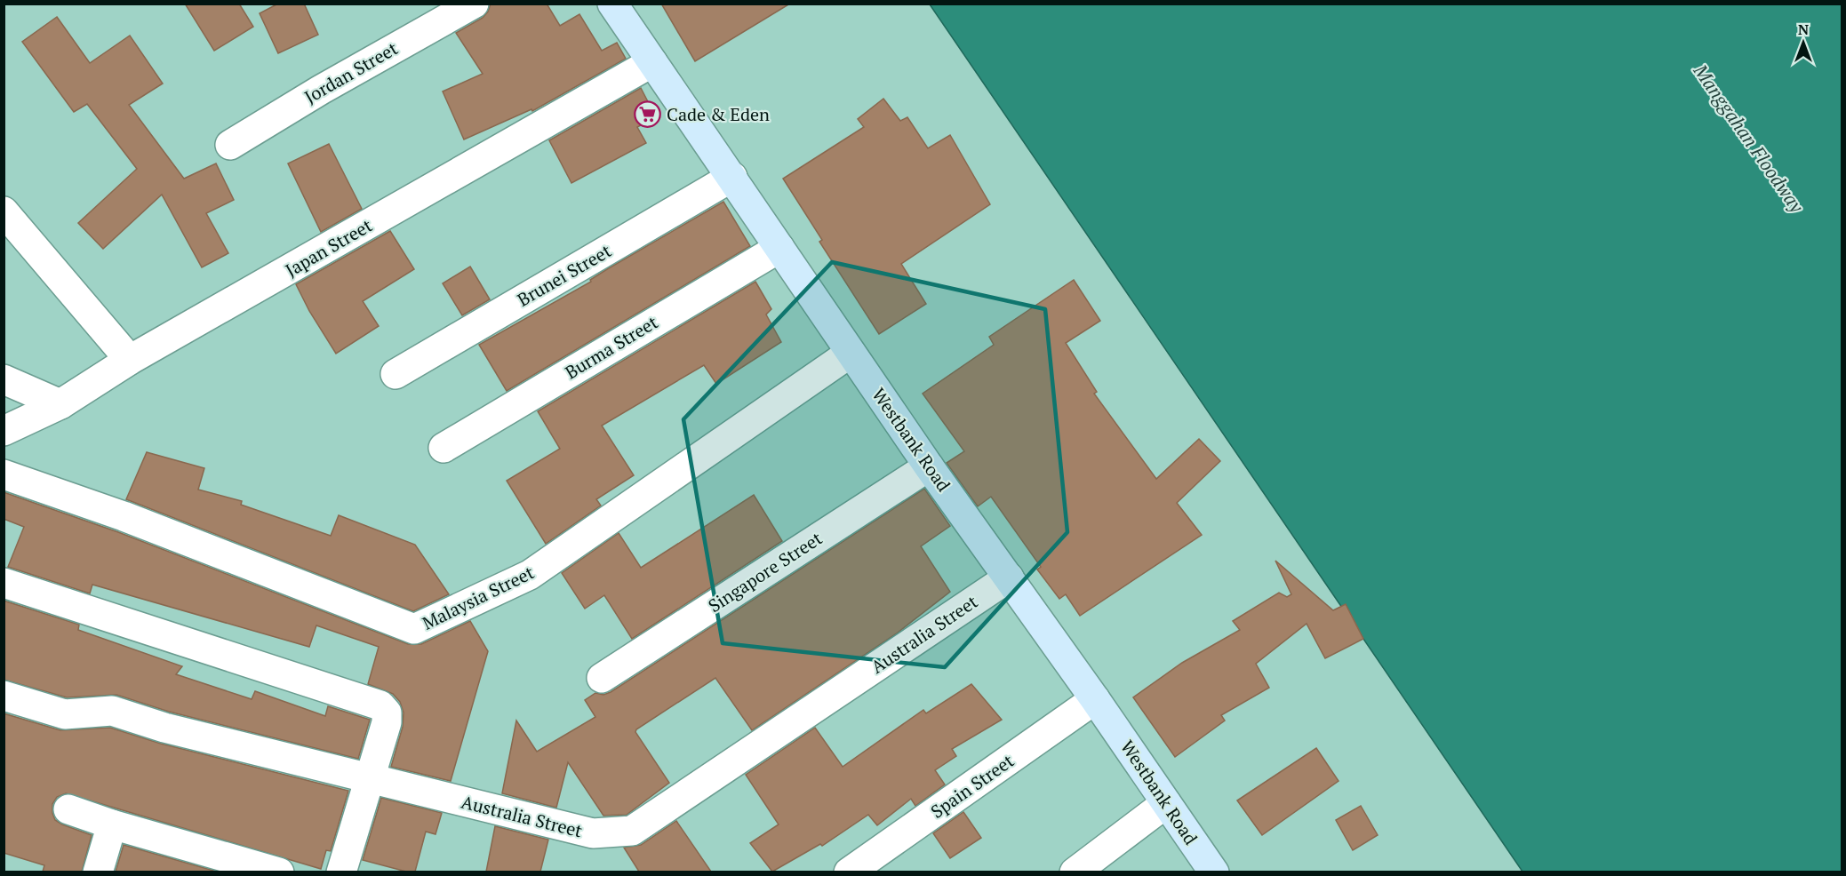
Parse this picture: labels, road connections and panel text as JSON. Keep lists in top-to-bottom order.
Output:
{
  "streets": {
    "street": [
      "Jordan Street",
      "Japan Street",
      "Brunei Street",
      "Burma Street",
      "Westbank Road",
      "Singapore Street",
      "Malaysia Street",
      "Australia Street",
      "Spain Street"
    ]
  },
  "crossings": [
    ["Japan Street", "Westbank Road"],
    ["Brunei Street", "Westbank Road"],
    ["Burma Street", "Westbank Road"],
    ["Westbank Road", "Singapore Street"],
    ["Westbank Road", "Malaysia Street"],
    ["Westbank Road", "Australia Street"],
    ["Westbank Road", "Spain Street"]
  ],
  "water": ["Manggahan Floodway"],
  "places": {
    "supermarket": ["Cade & Eden"]
  },
  "north": "top"
}
